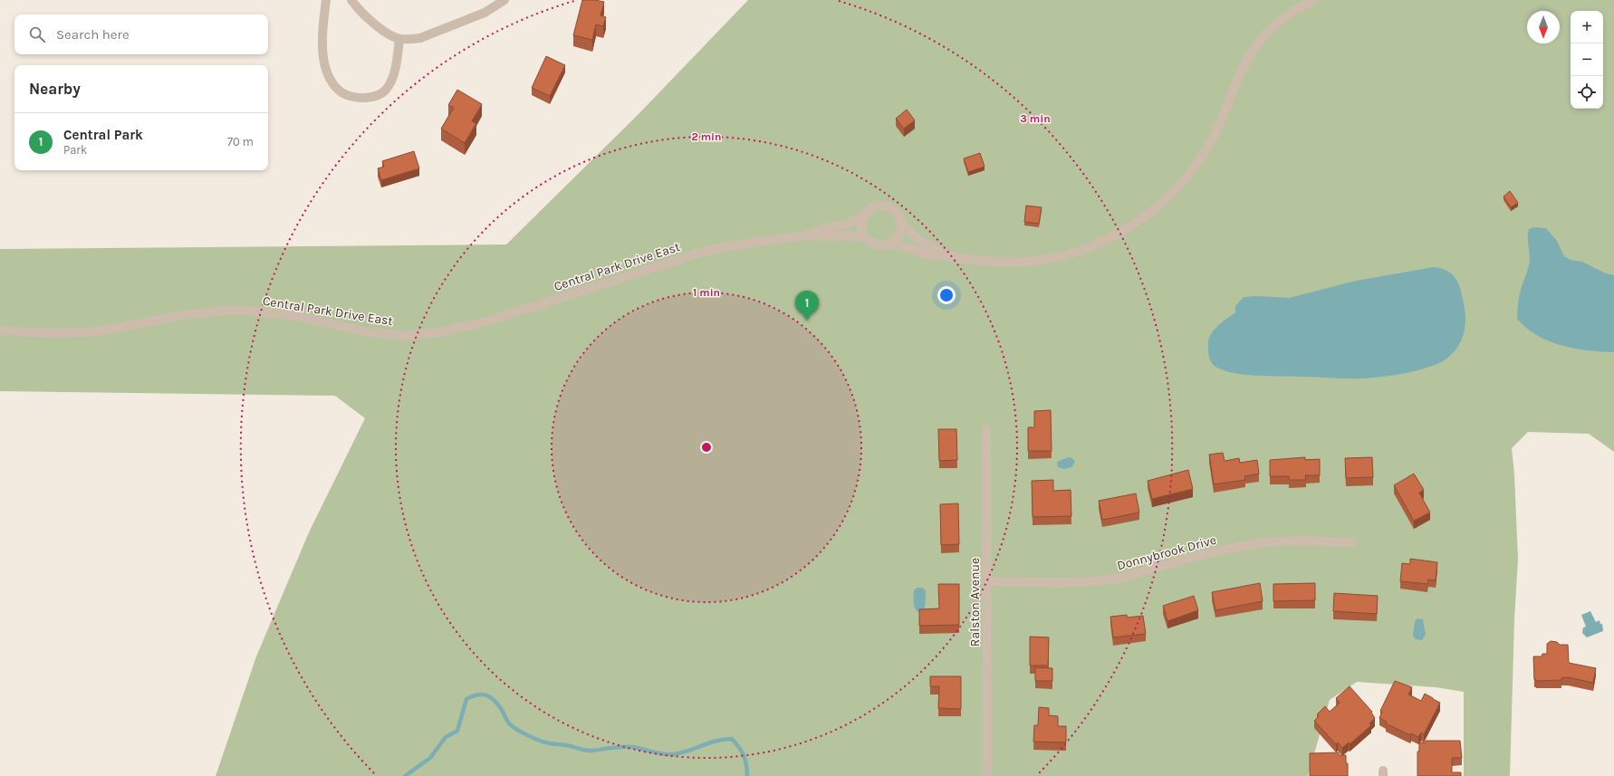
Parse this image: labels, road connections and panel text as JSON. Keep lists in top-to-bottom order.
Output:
{
  "streets": {
    "street": ["Central Park Drive East", "Donnybrook Drive", "Ralston Avenue"]
  },
  "crossings": [
    ["Donnybrook Drive", "Ralston Avenue"]
  ],
  "north": "bottom",
  "page": {
    "map_buttons": ["+", "−"],
    "search": "Search here",
    "heading": "Nearby",
    "list": [
      {
        "mark": "1",
        "name": "Central Park",
        "note": "Park",
        "value": "70 m"
      }
    ],
    "pins": "1"
  },
  "rings": ["3 min", "2 min", "1 min"]
}
